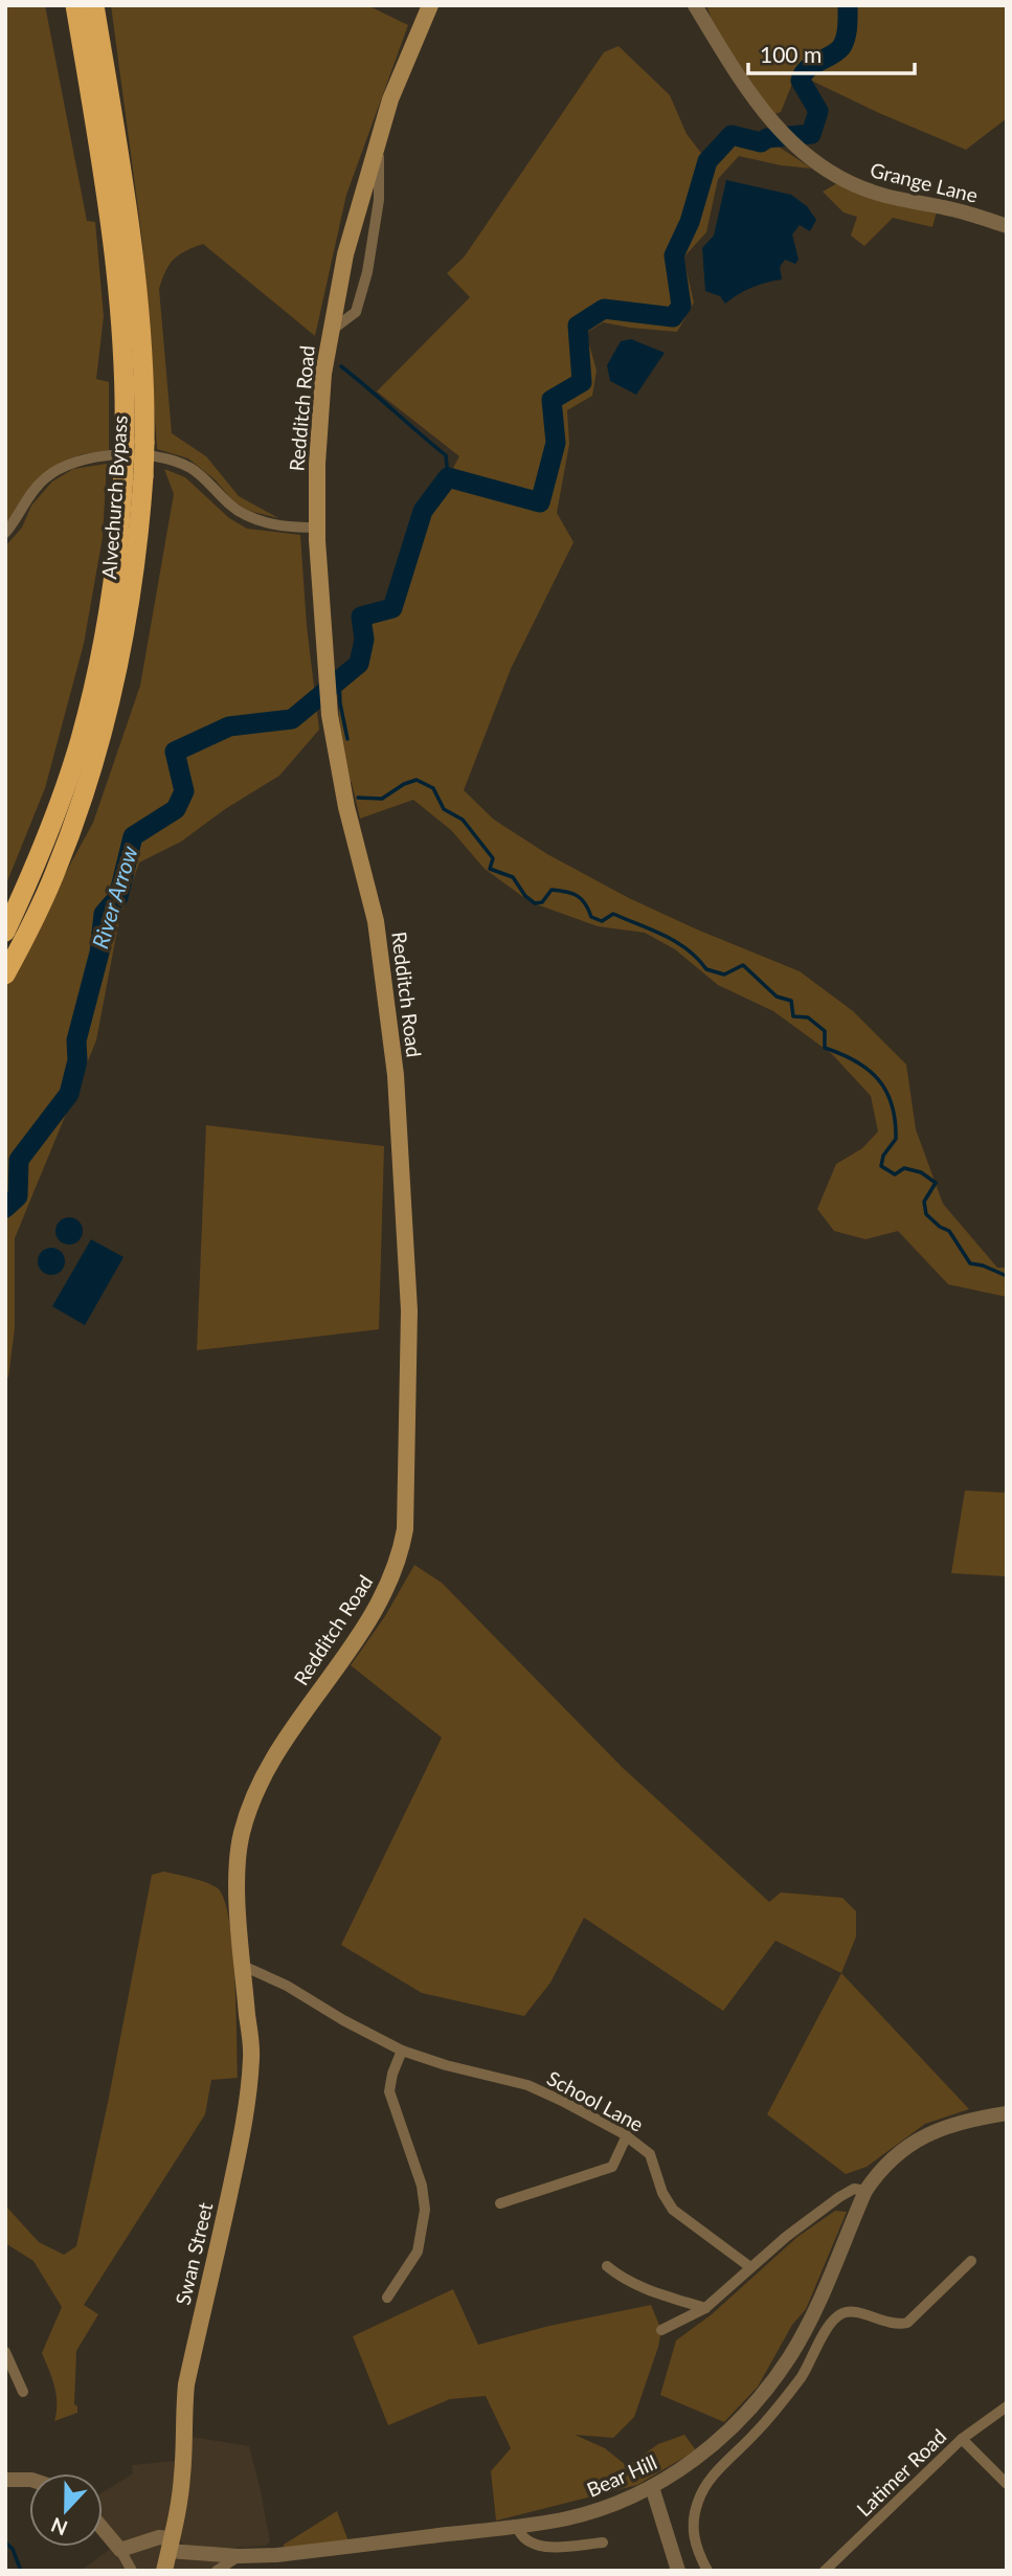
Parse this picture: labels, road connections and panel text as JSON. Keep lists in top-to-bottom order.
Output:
{
  "streets": {
    "highway": ["Alvechurch Bypass"],
    "main road": ["Redditch Road", "Swan Street"],
    "street": [
      "Grange Lane",
      "School Lane",
      "Latimer Road",
      "Bear Hill"
    ]
  },
  "crossings": [
    ["Redditch Road", "School Lane"],
    ["Redditch Road", "Swan Street"],
    ["School Lane", "Swan Street"],
    ["Swan Street", "Bear Hill"]
  ],
  "water": ["River Arrow"],
  "scale_bar": "100 m",
  "north": "bottom"
}
